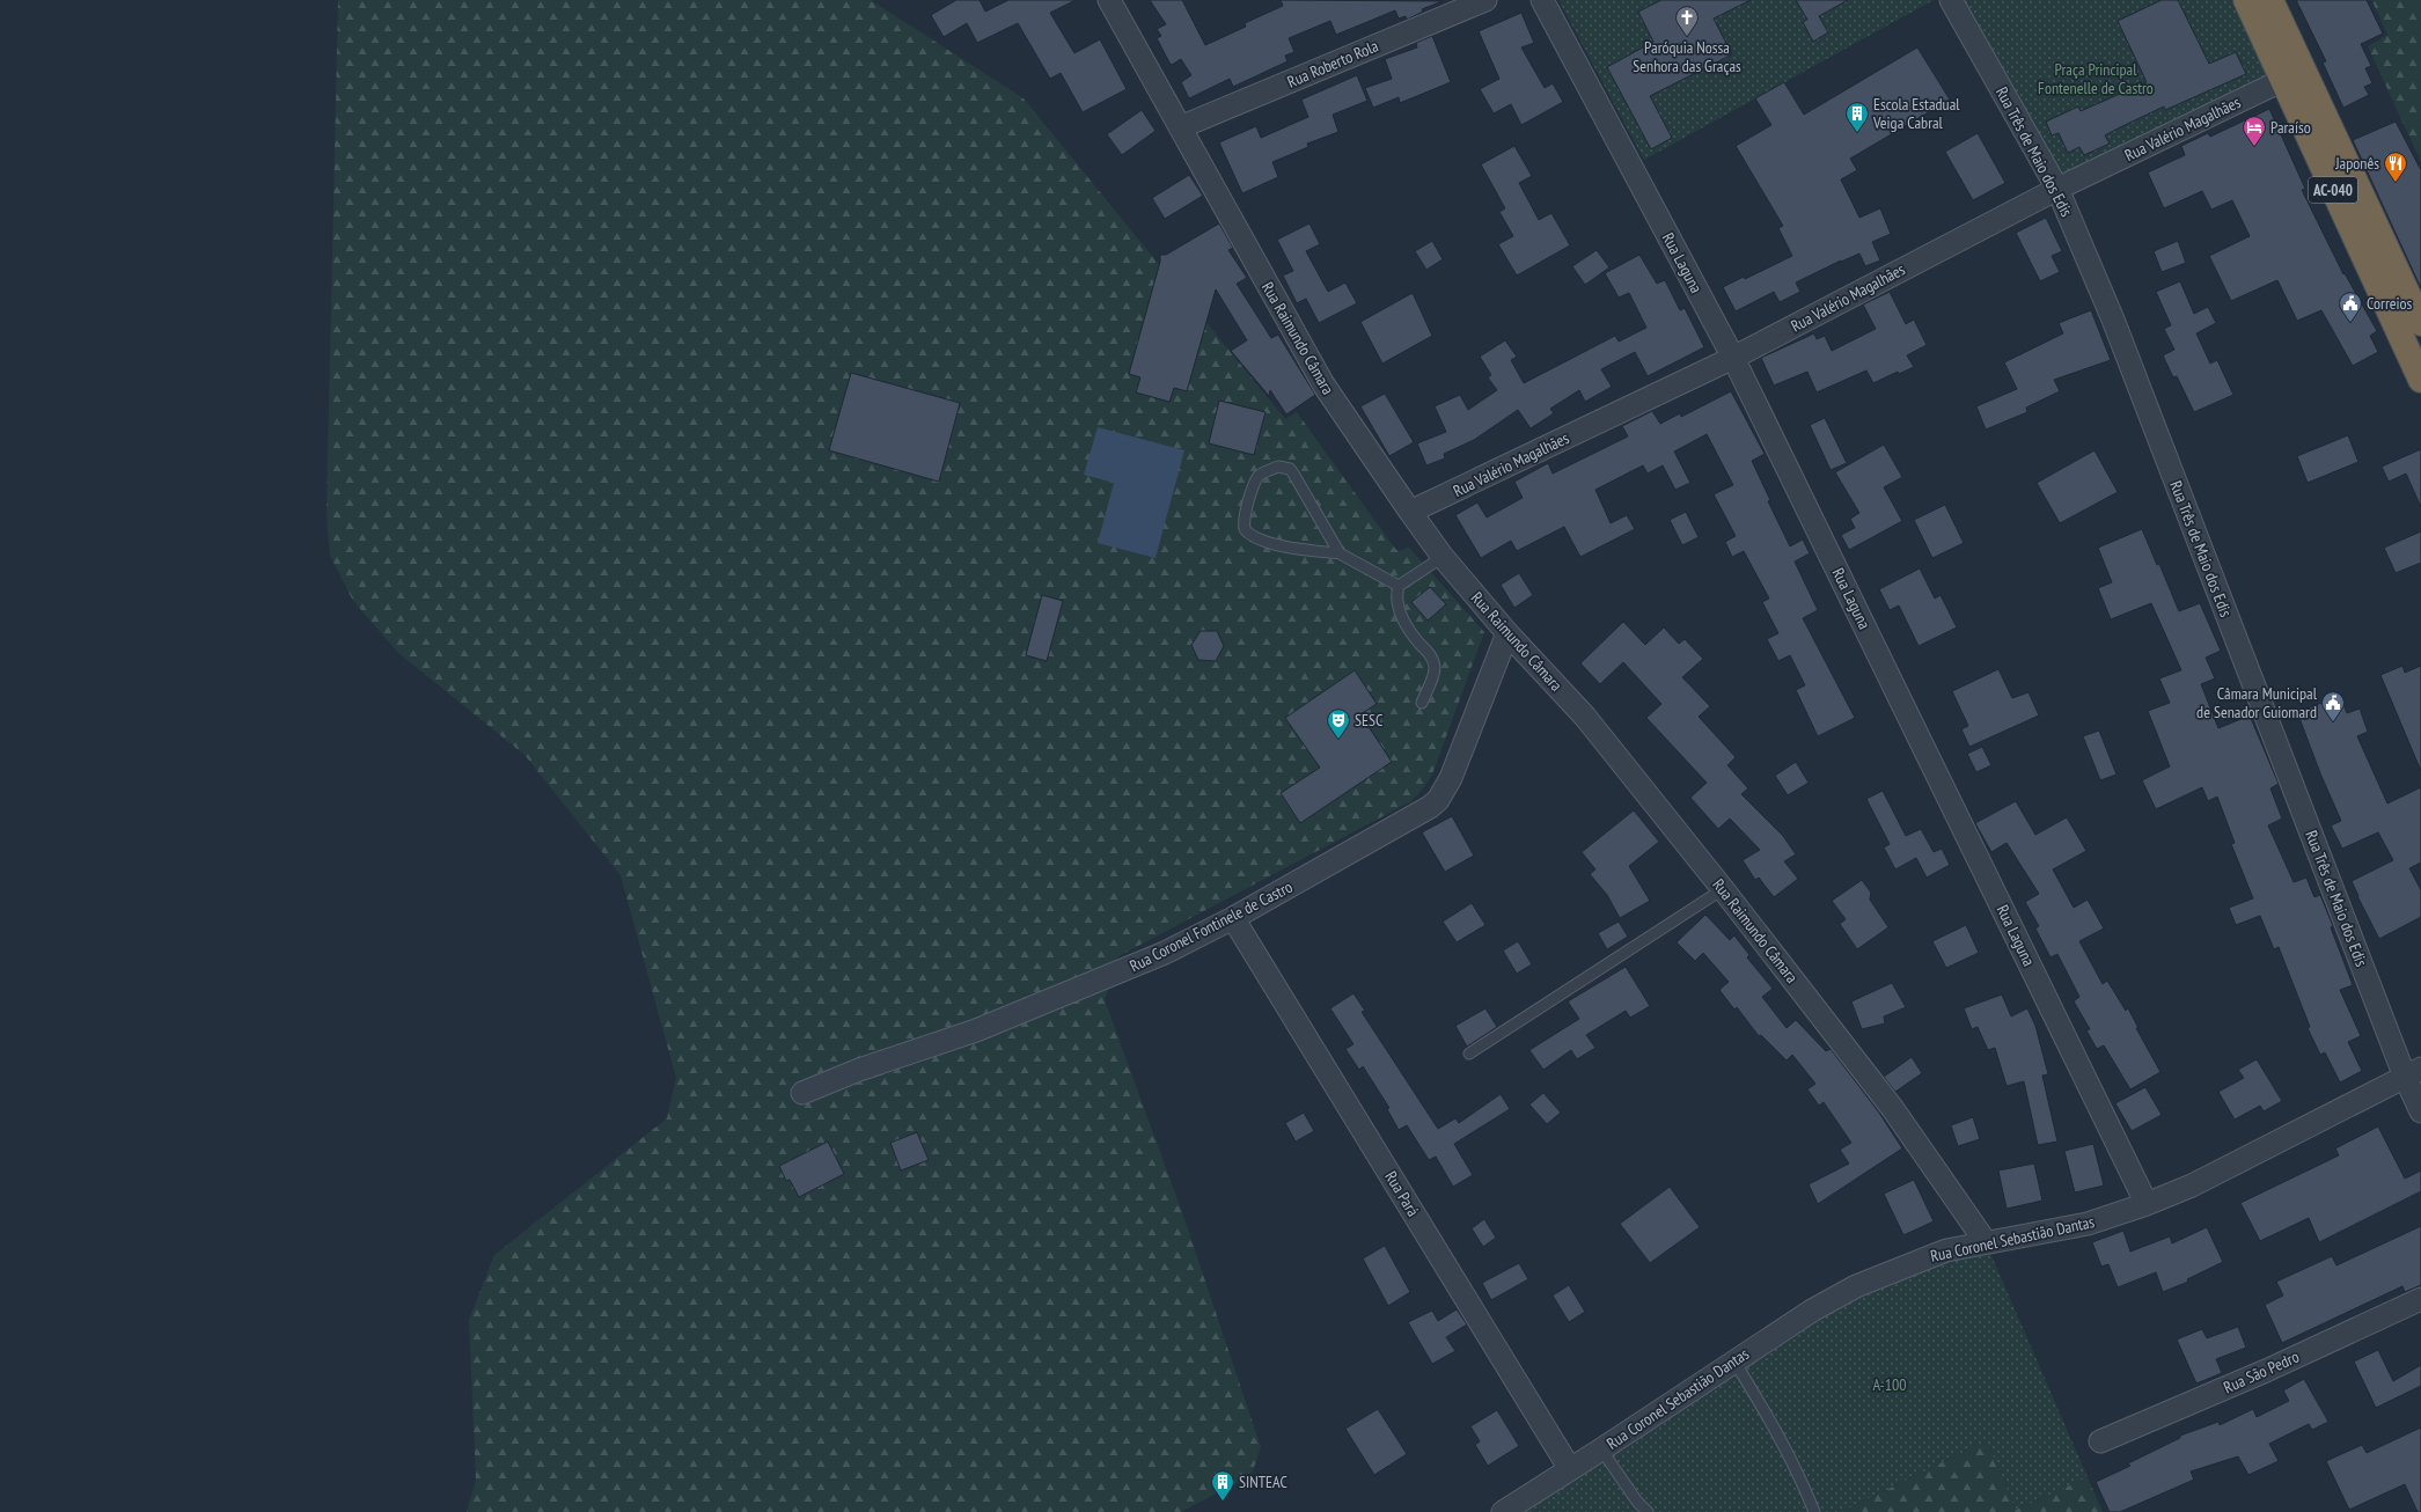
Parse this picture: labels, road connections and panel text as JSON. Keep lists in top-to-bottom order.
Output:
{
  "streets": {
    "highway": ["AC-040"],
    "street": [
      "Rua Roberto Rola",
      "Rua Valério Magalhães",
      "Rua Três de Maio dos Edis",
      "Rua Laguna",
      "Rua Raimundo Câmara",
      "Rua Coronel Fontinele de Castro",
      "Rua Pará",
      "Rua Coronel Sebastião Dantas",
      "Rua São Pedro"
    ]
  },
  "crossings": [
    ["Rua Roberto Rola", "Rua Raimundo Câmara"],
    ["Rua Valério Magalhães", "Rua Três de Maio dos Edis"],
    ["Rua Valério Magalhães", "AC-040"],
    ["Rua Valério Magalhães", "Rua Laguna"],
    ["Rua Valério Magalhães", "Rua Raimundo Câmara"],
    ["Rua Três de Maio dos Edis", "Rua Coronel Sebastião Dantas"],
    ["Rua Laguna", "Rua Coronel Sebastião Dantas"],
    ["Rua Raimundo Câmara", "Rua Coronel Fontinele de Castro"],
    ["Rua Raimundo Câmara", "Rua Coronel Sebastião Dantas"],
    ["Rua Coronel Fontinele de Castro", "Rua Pará"],
    ["Rua Pará", "Rua Coronel Sebastião Dantas"]
  ],
  "parks": ["Praça Principal Fontenelle de Castro", "A-100"],
  "places": {
    "church": ["Paróquia Nossa Senhora das Graças"],
    "building": ["Escola Estadual Veiga Cabral", "SINTEAC"],
    "hotel": ["Paraíso"],
    "restaurant": ["Japonês"],
    "public building": ["Correios", "Câmara Municipal de Senador Guiomard"],
    "theatre": ["SESC"]
  }
}
